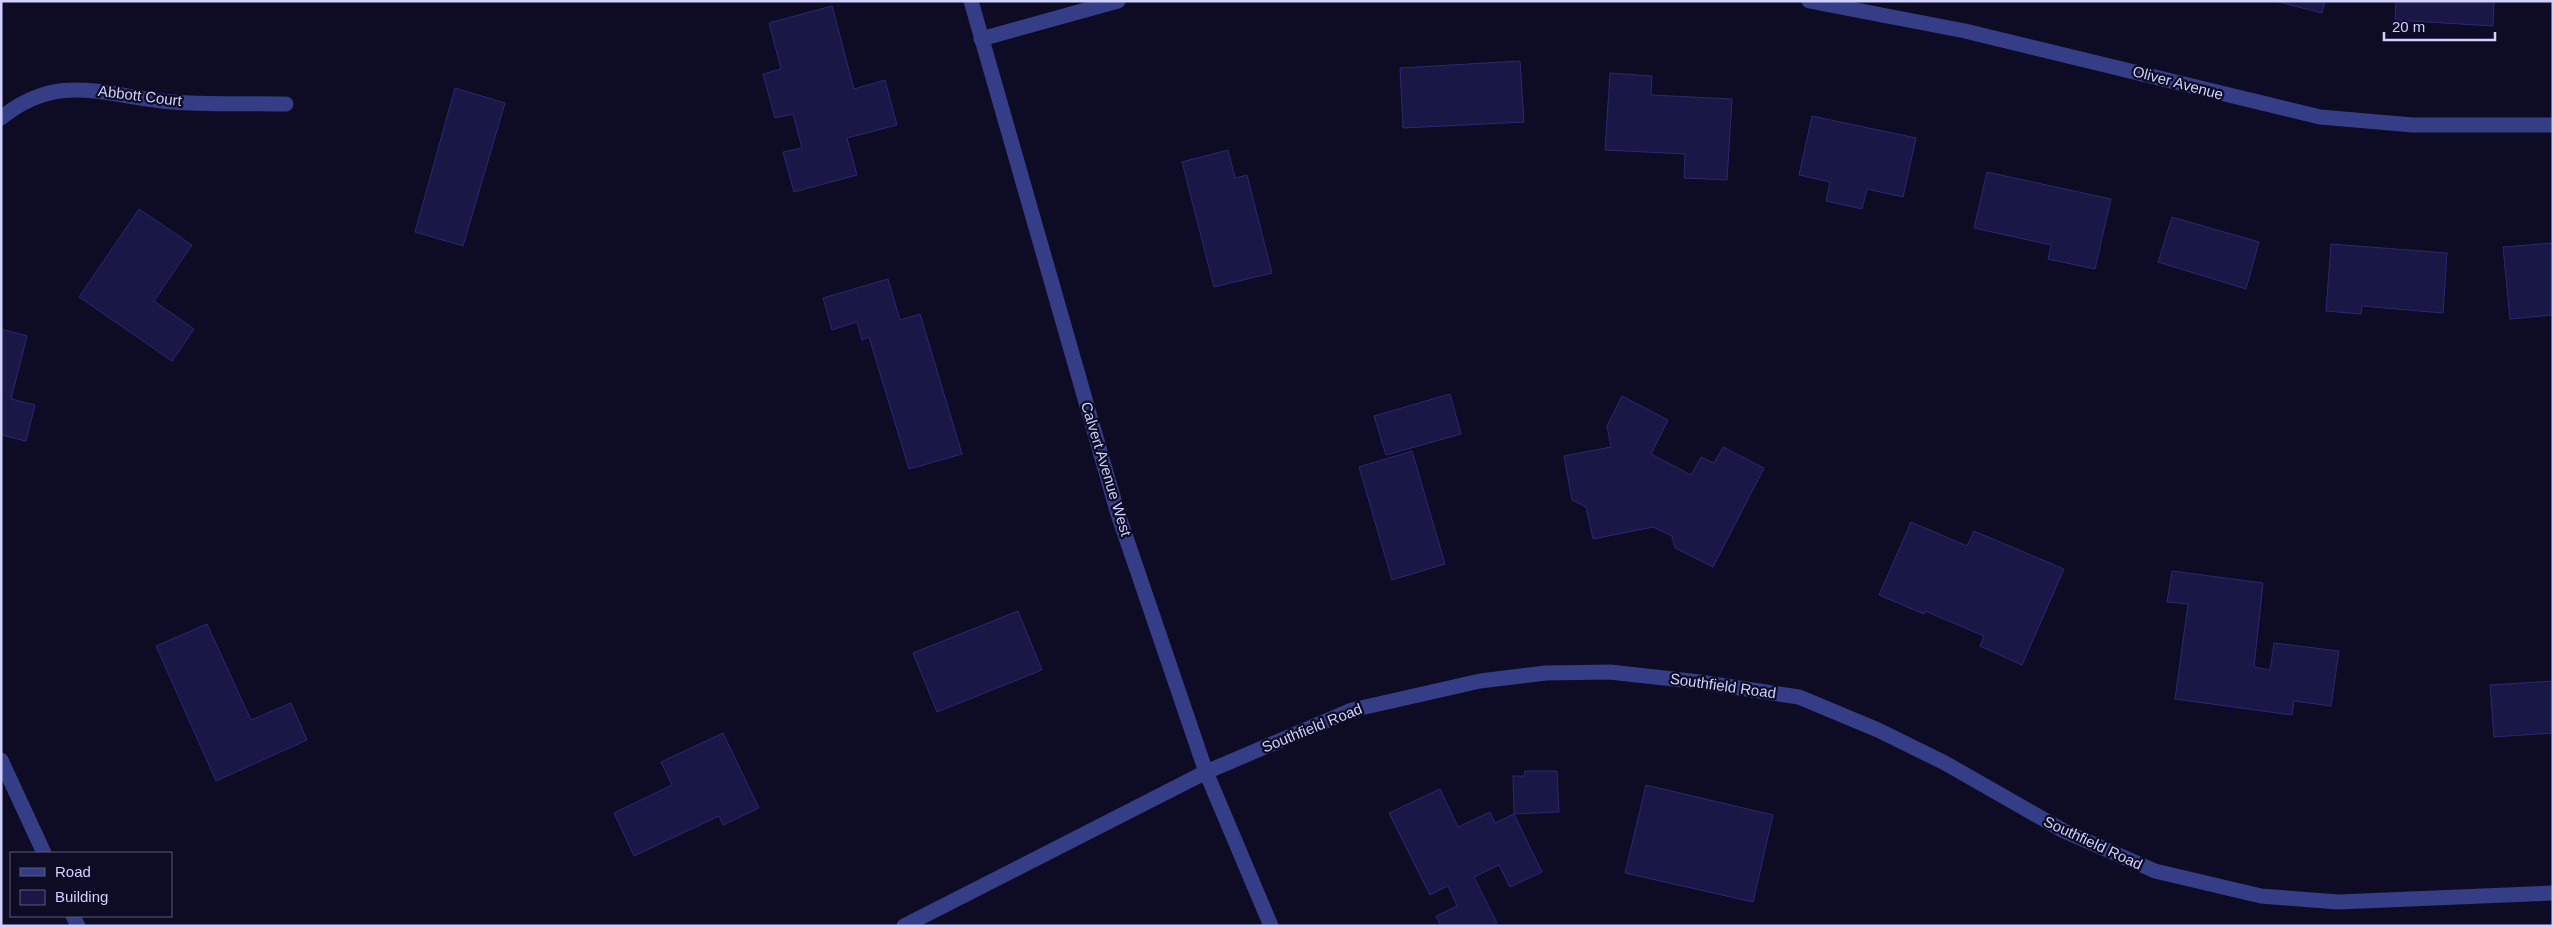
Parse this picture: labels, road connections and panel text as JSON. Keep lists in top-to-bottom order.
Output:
{
  "streets": {
    "street": [
      "Oliver Avenue",
      "Abbott Court",
      "Calvert Avenue West",
      "Southfield Road"
    ]
  },
  "crossings": [
    ["Calvert Avenue West", "Southfield Road"]
  ],
  "legend": ["Road", "Building"],
  "scale_bar": "20 m"
}
